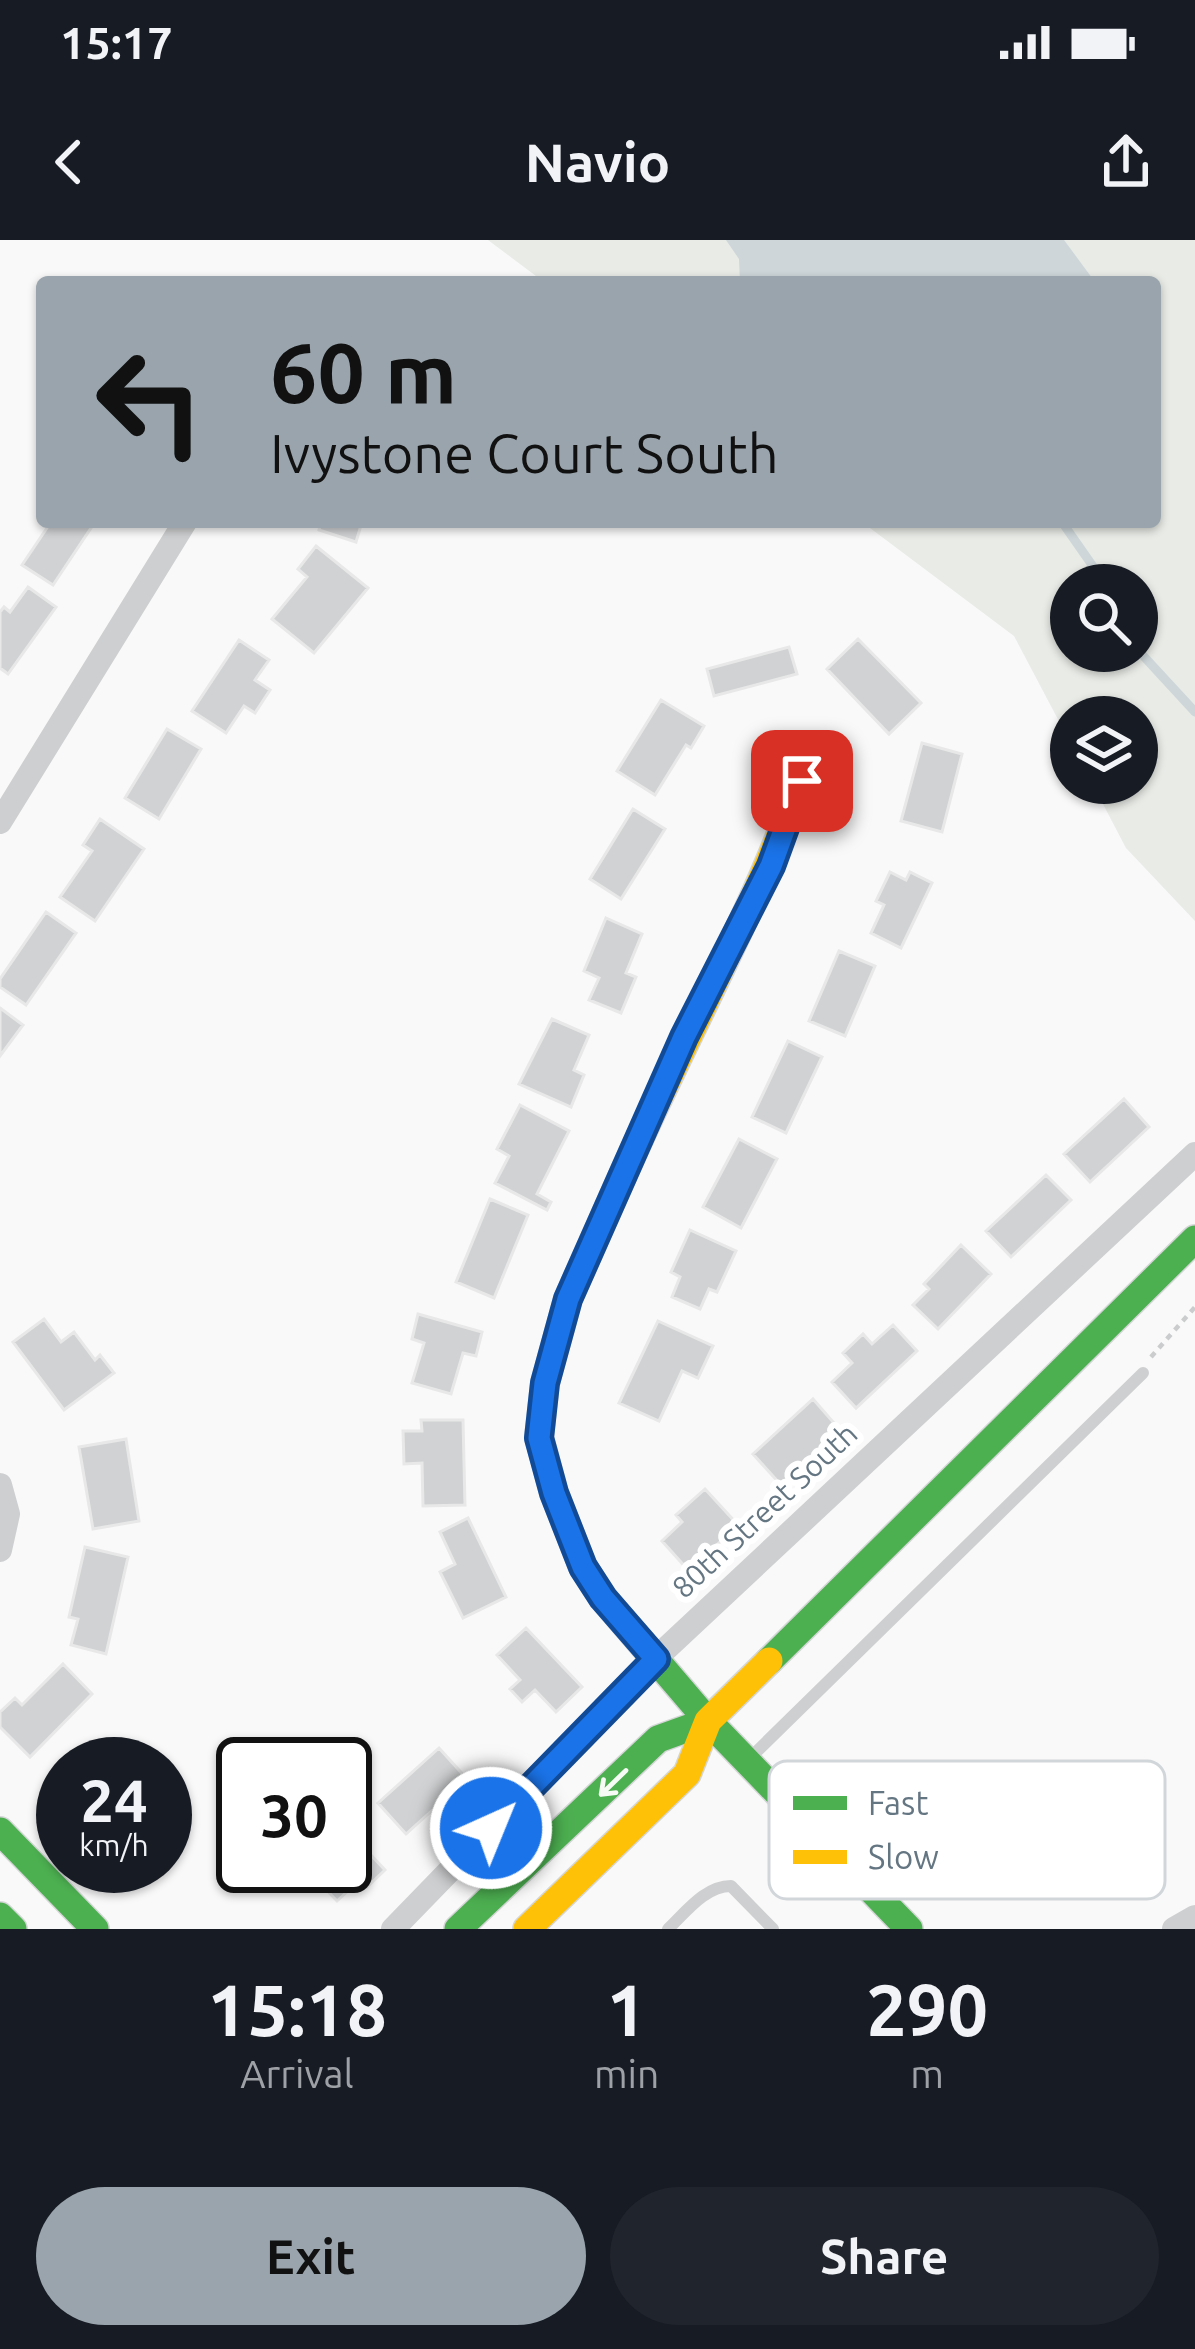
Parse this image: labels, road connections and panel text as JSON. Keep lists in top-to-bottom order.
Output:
{
  "streets": {
    "street": ["80th Street South"]
  },
  "legend": ["Fast", "Slow"],
  "page": {
    "status": "15:17",
    "header": "Navio",
    "turn": ["60 m", "Ivystone Court South"],
    "speed": "24 km/h",
    "limit": "30",
    "eta": [
      "15:18",
      "Arrival",
      "1",
      "min",
      "290",
      "m"
    ],
    "buttons": ["Exit", "Share"]
  }
}
